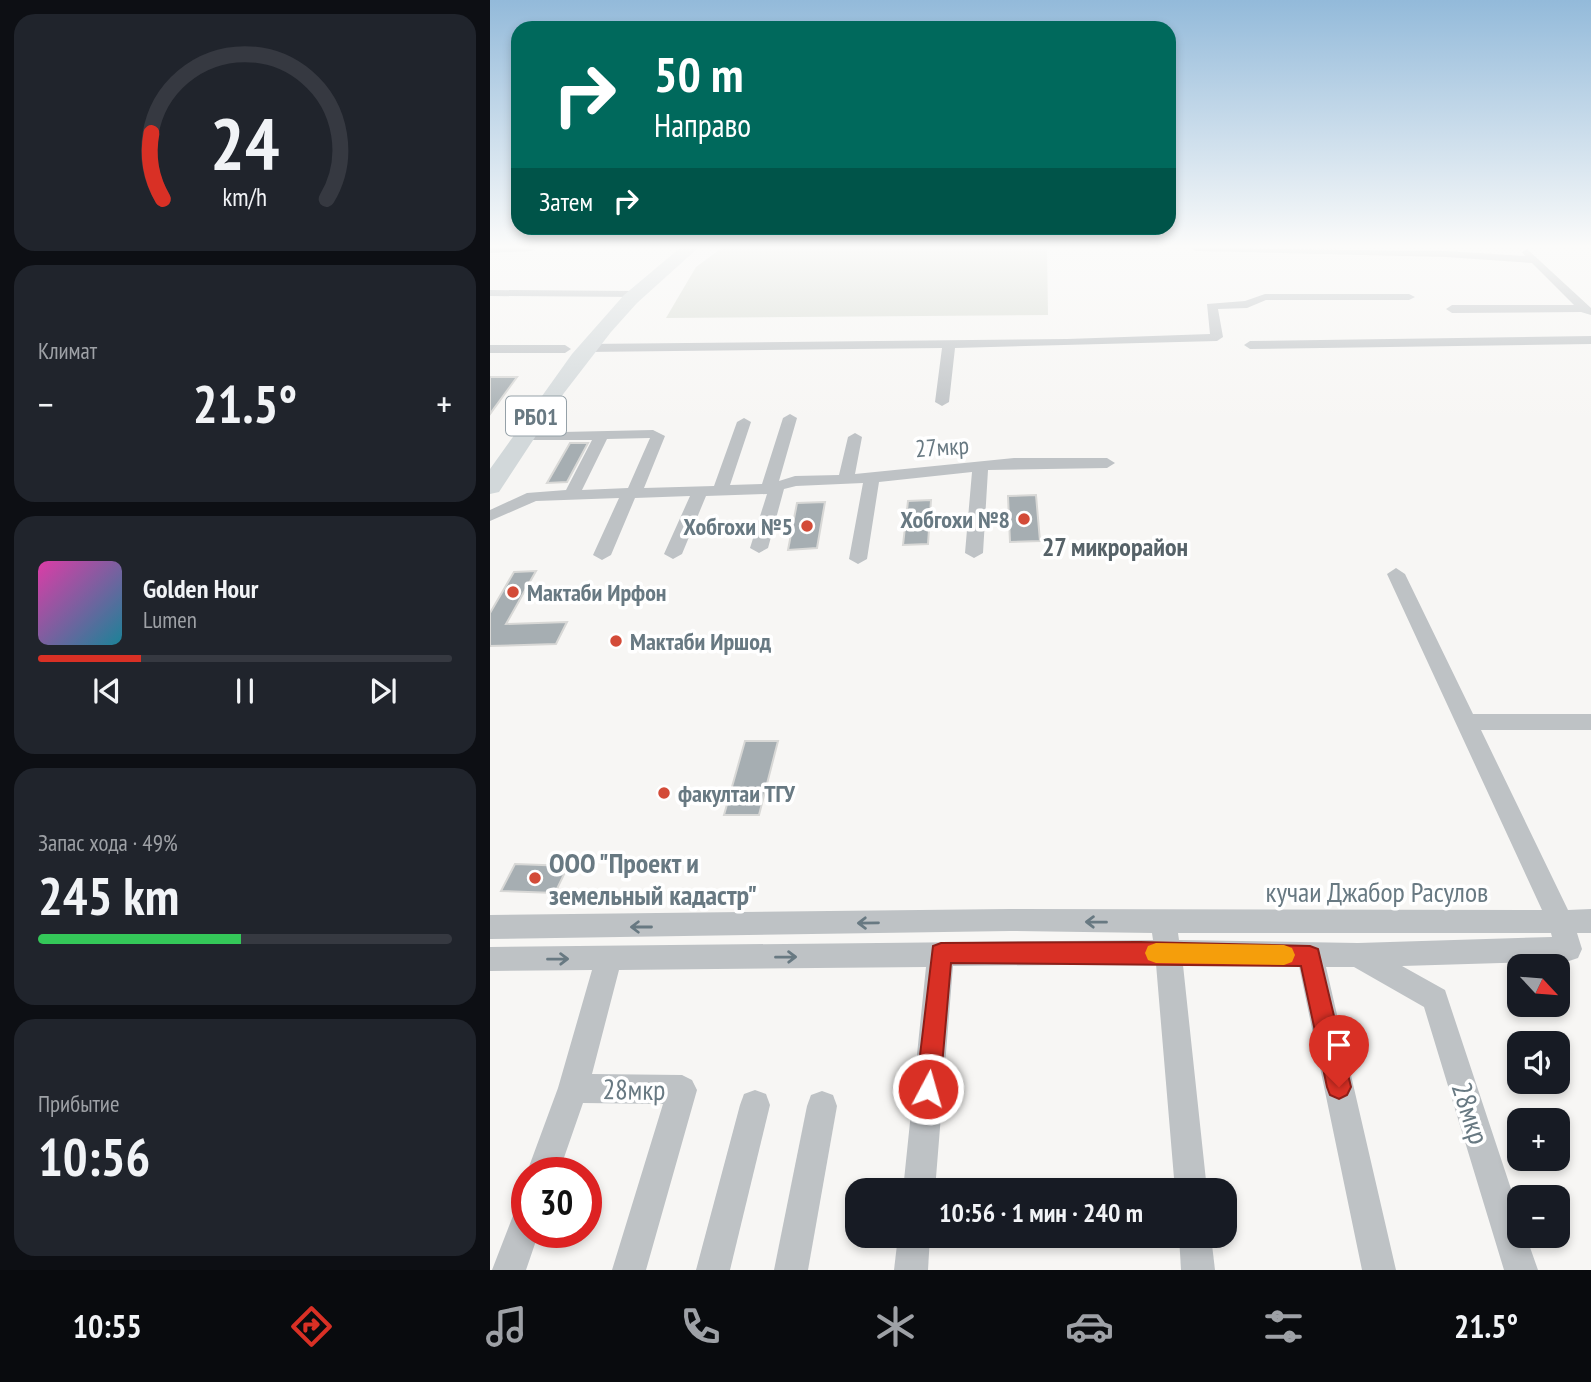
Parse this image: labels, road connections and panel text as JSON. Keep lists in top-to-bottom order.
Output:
{
  "streets": {
    "highway": ["РБ01"],
    "street": ["27мкр", "кучаи Джабор Расулов", "28мкр"]
  },
  "districts": ["27 микрорайон"],
  "places": [
    "Хобгохи №8",
    "Хобгохи №5",
    "Мактаби Ирфон",
    "Мактаби Иршод",
    "факултаи ТГУ",
    "ООО \"Проект и земельный кадастр\""
  ],
  "north": "bottom right",
  "page": {
    "turn": ["50 m", "Направо"],
    "then": "Затем",
    "tile": [
      "Климат",
      ["Запас хода · 49%", "245 km"],
      ["Прибытие", "10:56"]
    ],
    "heat": ["−", "21.5°", "+"],
    "song": ["Golden Hour", "Lumen"],
    "map_buttons": ["+", "−"],
    "limit": "30",
    "trip": "10:56 · 1 мин · 240 m",
    "tabs": ["10:55", "21.5°"],
    "gauge": ["24", "km/h"]
  }
}
